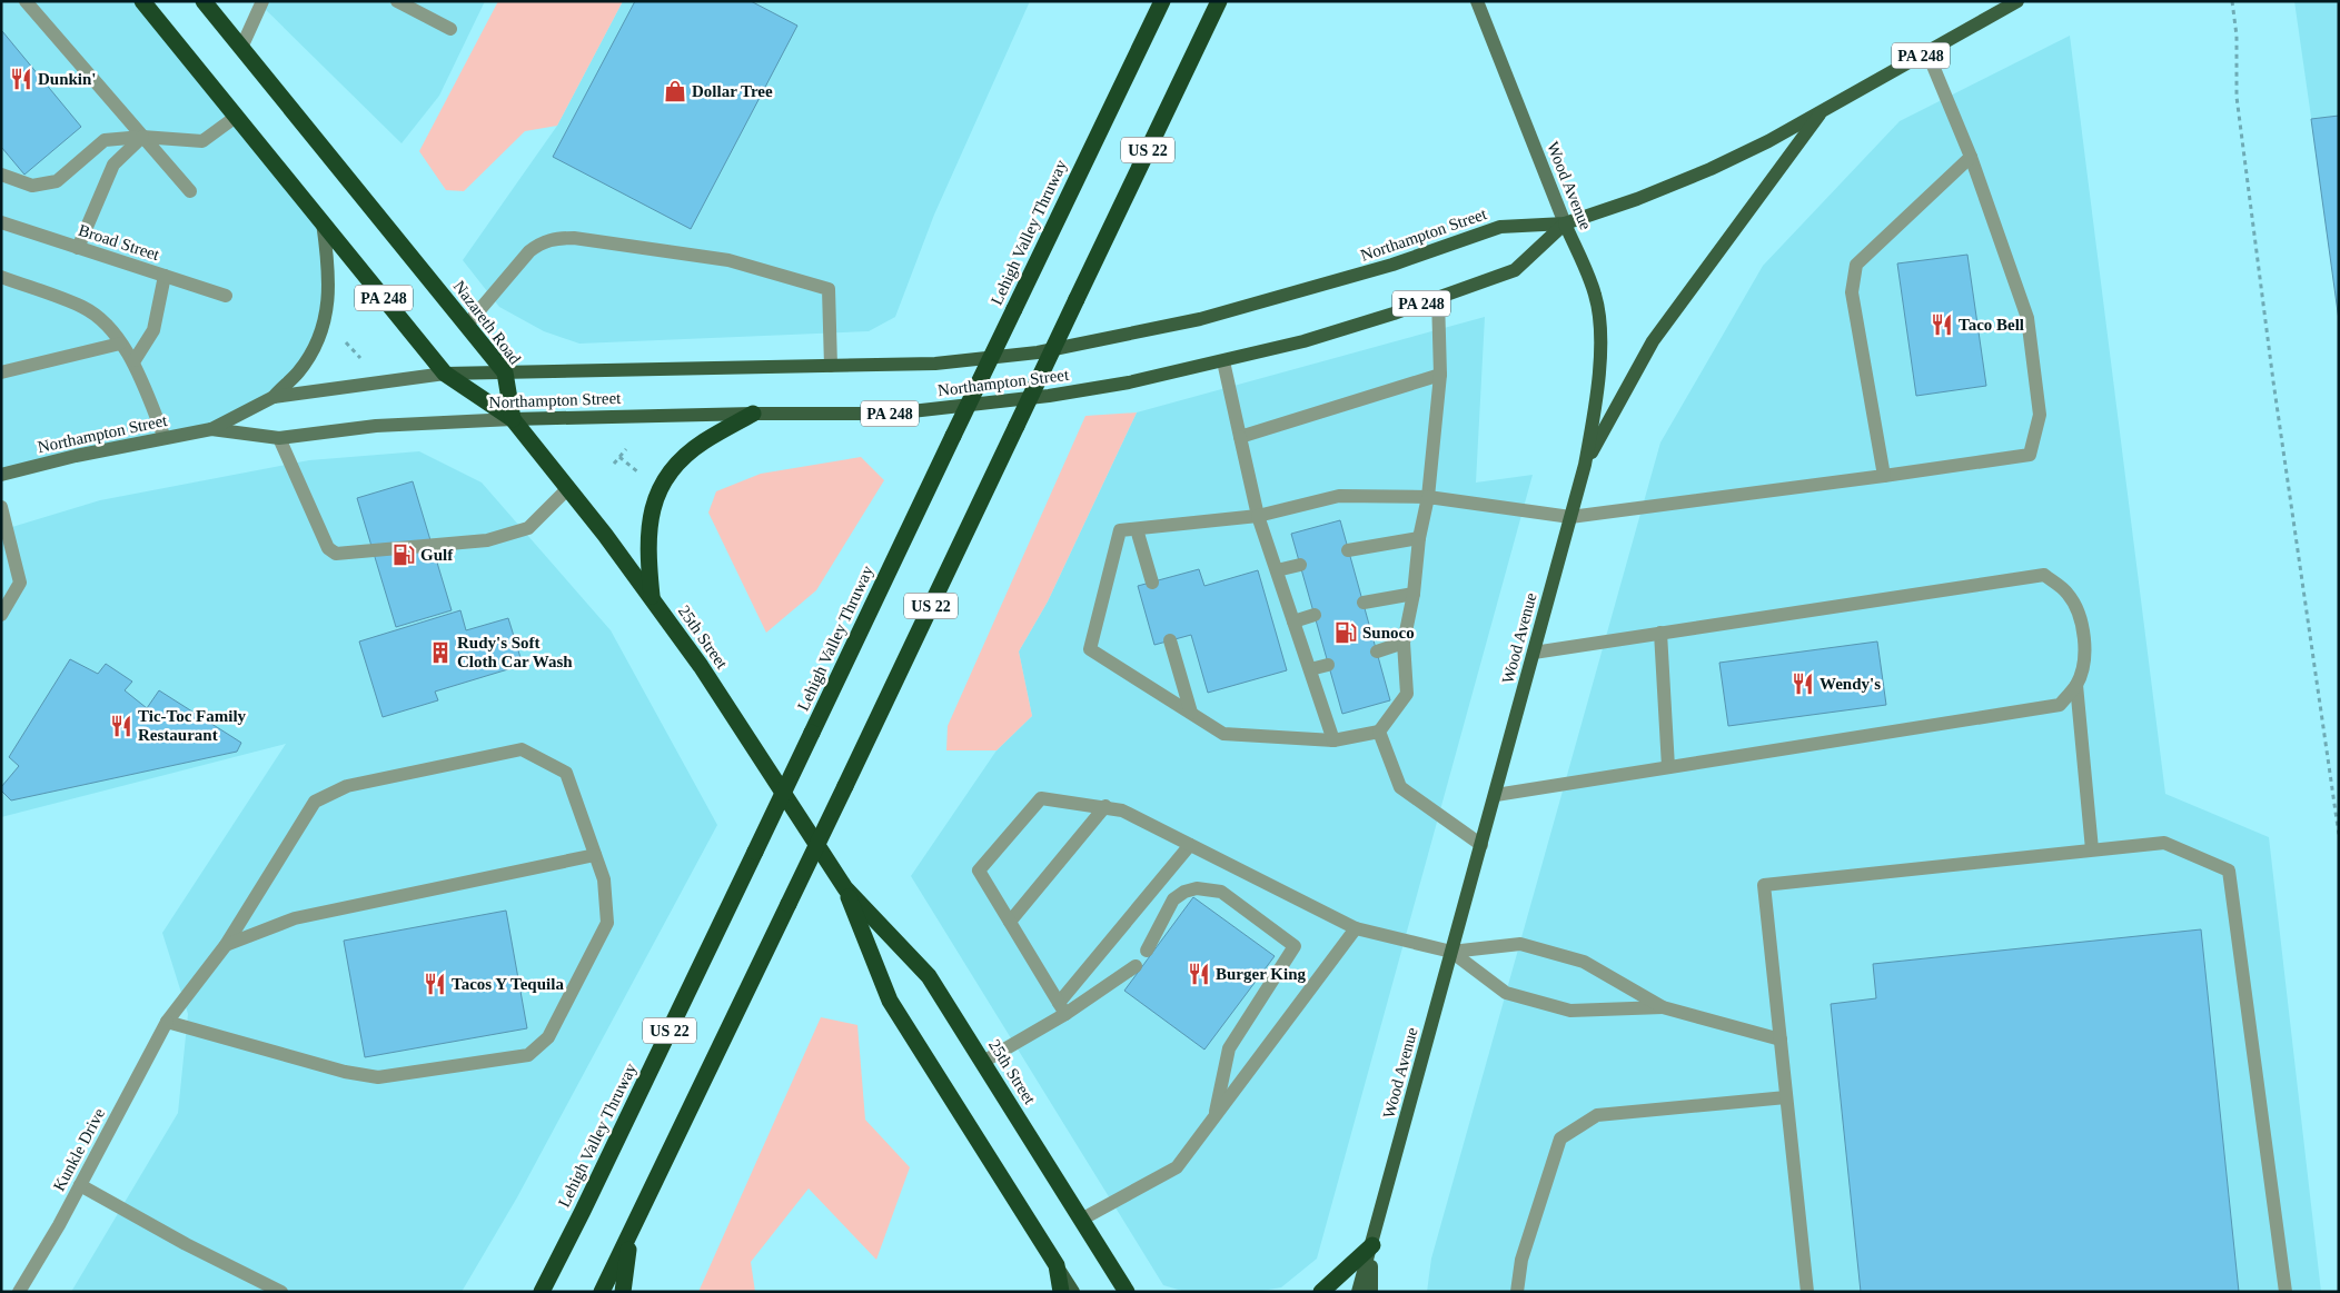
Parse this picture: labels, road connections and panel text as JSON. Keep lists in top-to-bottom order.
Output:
{
  "streets": {
    "highway": [
      "PA 248",
      "US 22",
      "Lehigh Valley Thruway",
      "Nazareth Road",
      "25th Street"
    ],
    "main road": ["Wood Avenue", "Northampton Street"],
    "street": ["Broad Street", "Kunkle Drive"]
  },
  "crossings": [
    ["PA 248", "Northampton Street"],
    ["PA 248", "Nazareth Road"],
    ["PA 248", "25th Street"],
    ["Wood Avenue", "Northampton Street"],
    ["Northampton Street", "Nazareth Road"],
    ["Northampton Street", "25th Street"],
    ["Nazareth Road", "25th Street"]
  ],
  "places": {
    "restaurant": [
      "Dunkin'",
      "Taco Bell",
      "Wendy's",
      "Tic-Toc Family Restaurant",
      "Burger King",
      "Tacos Y Tequila"
    ],
    "shop": ["Dollar Tree"],
    "fuel station": ["Gulf", "Sunoco"],
    "building": ["Rudy's Soft Cloth Car Wash"]
  }
}
